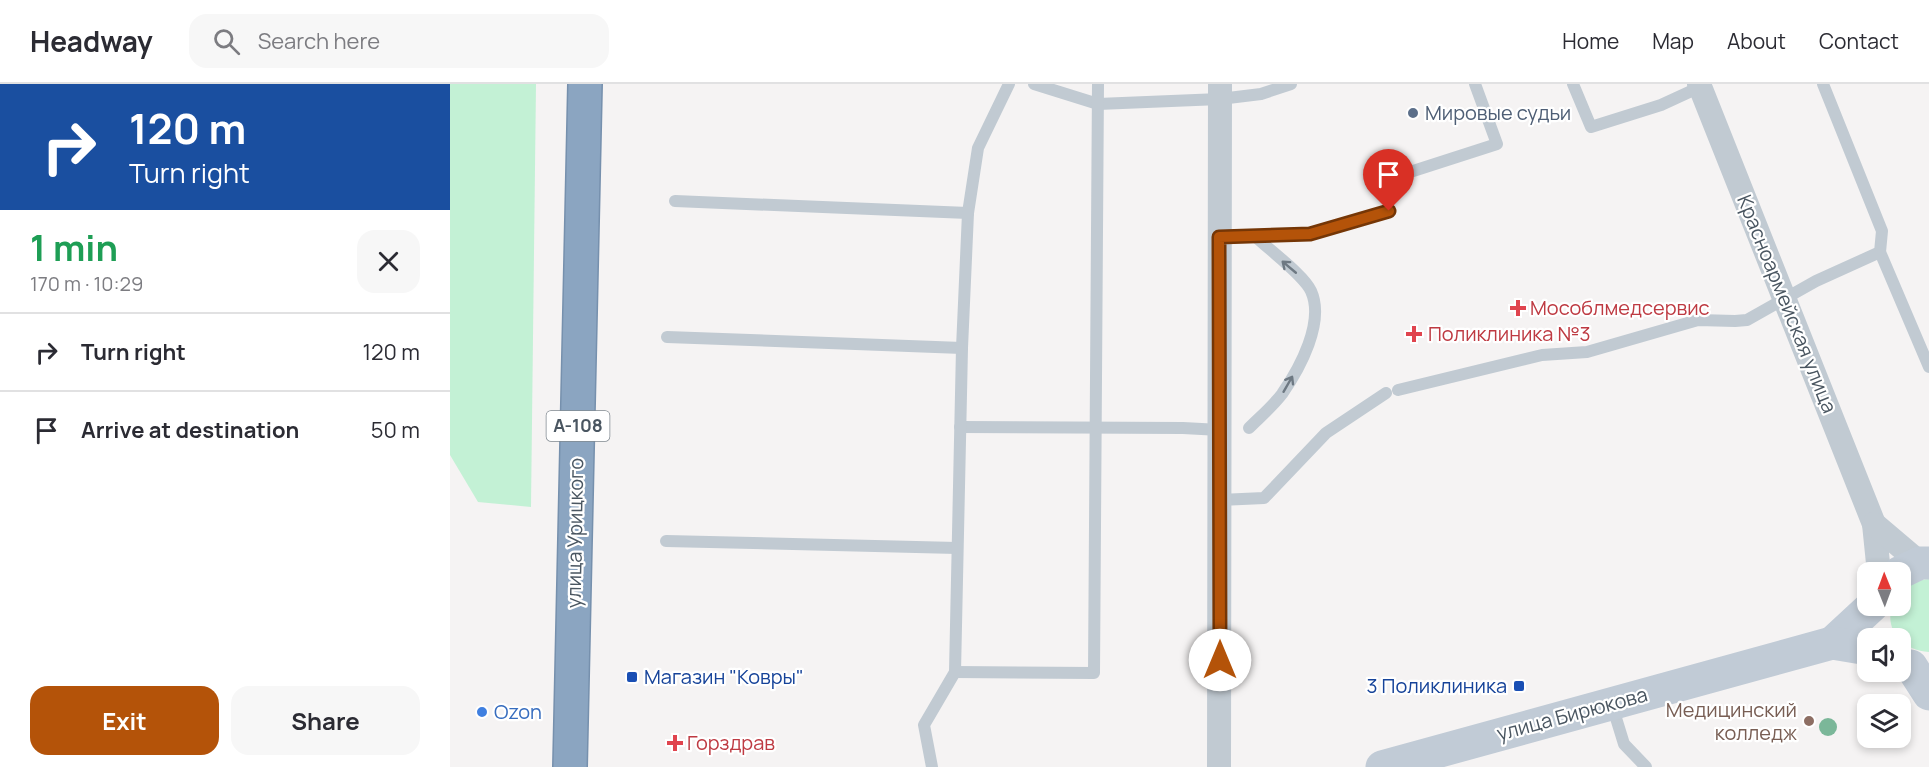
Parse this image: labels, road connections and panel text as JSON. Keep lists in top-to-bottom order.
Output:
{
  "streets": {
    "highway": ["А-108", "улица Урицкого"],
    "street": ["Красноармейская улица", "улица Бирюкова"]
  },
  "places": {
    "other": ["Мировые судьи", "Ozon", "Медицинский колледж"],
    "health": ["Мособлмедсервис", "Поликлиника №3", "Горздрав"],
    "transit": ["Магазин \"Ковры\"", "3 Поликлиника"]
  },
  "north": "top",
  "page": {
    "header": "Headway",
    "search": "Search here",
    "nav": [
      "Home",
      "Map",
      "About",
      "Contact"
    ],
    "turn": ["120 m", "Turn right"],
    "heading": ["1 min", "170 m · 10:29"],
    "list": [
      {
        "name": "Turn right",
        "value": "120 m"
      },
      {
        "name": "Arrive at destination",
        "value": "50 m"
      }
    ],
    "buttons": ["Exit", "Share"]
  }
}
